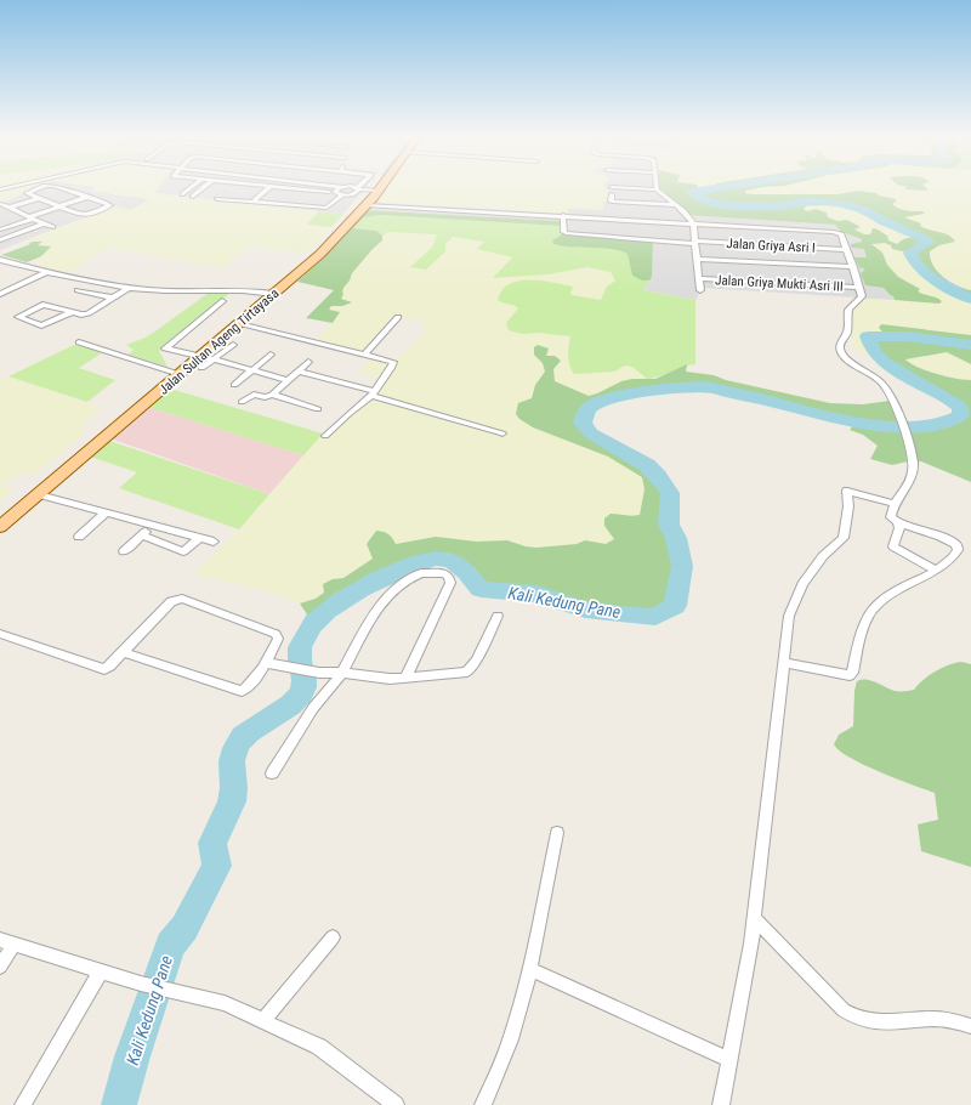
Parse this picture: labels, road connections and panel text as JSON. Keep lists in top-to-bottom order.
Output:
{
  "streets": {
    "main road": ["Jalan Sultan Ageng Tirtayasa"],
    "street": ["Jalan Griya Asri I", "Jalan Griya Mukti Asri III"]
  },
  "water": ["Kali Kedung Pane"]
}
